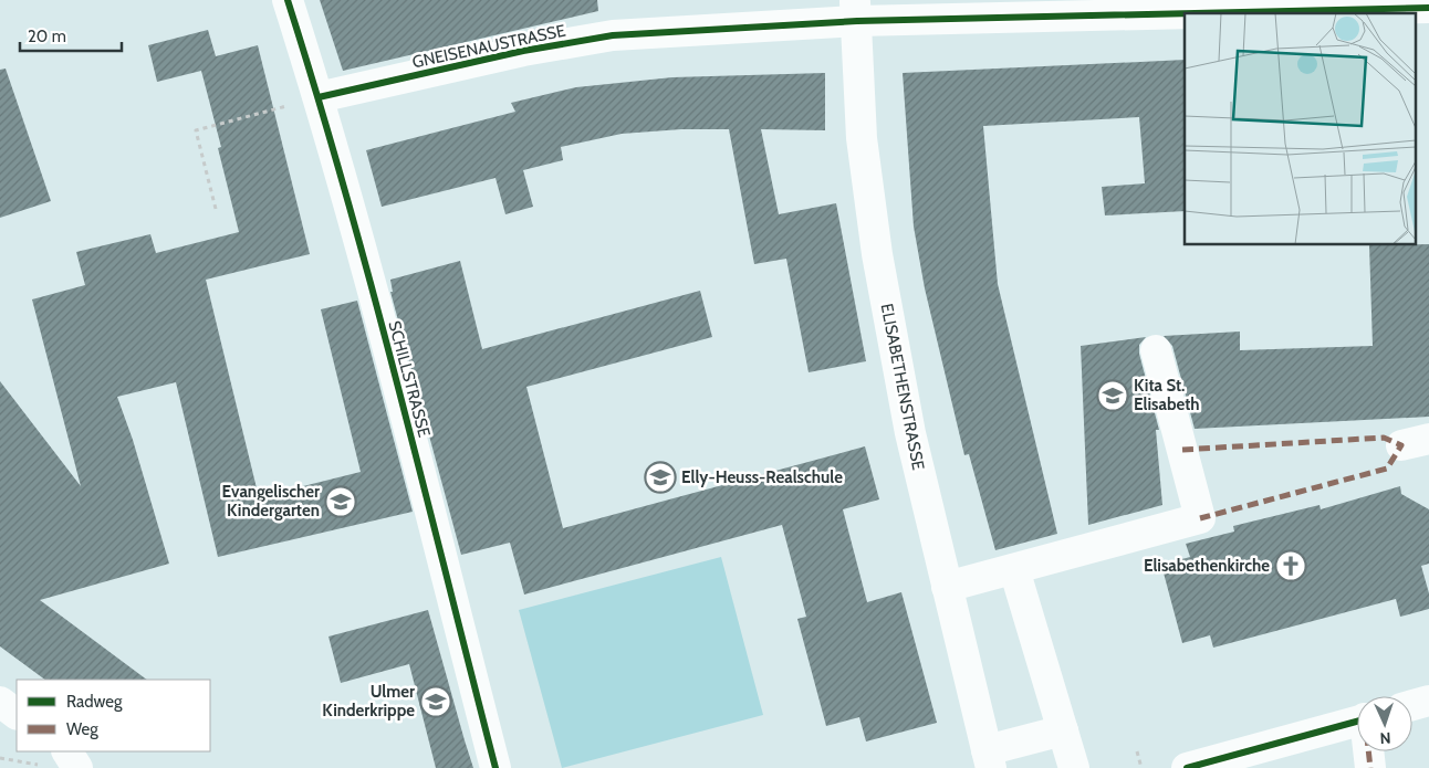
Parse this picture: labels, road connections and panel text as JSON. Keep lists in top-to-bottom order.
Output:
{
  "streets": {
    "street": ["GNEISENAUSTRASSE", "SCHILLSTRASSE", "ELISABETHENSTRASSE"]
  },
  "crossings": [
    ["GNEISENAUSTRASSE", "SCHILLSTRASSE"],
    ["GNEISENAUSTRASSE", "ELISABETHENSTRASSE"]
  ],
  "places": {
    "school or university": [
      "Kita St. Elisabeth",
      "Elly-Heuss-Realschule",
      "Evangelischer Kindergarten",
      "Ulmer Kinderkrippe"
    ],
    "church": ["Elisabethenkirche"]
  },
  "legend": ["Radweg", "Weg"],
  "scale_bar": "20 m",
  "north": "bottom"
}
